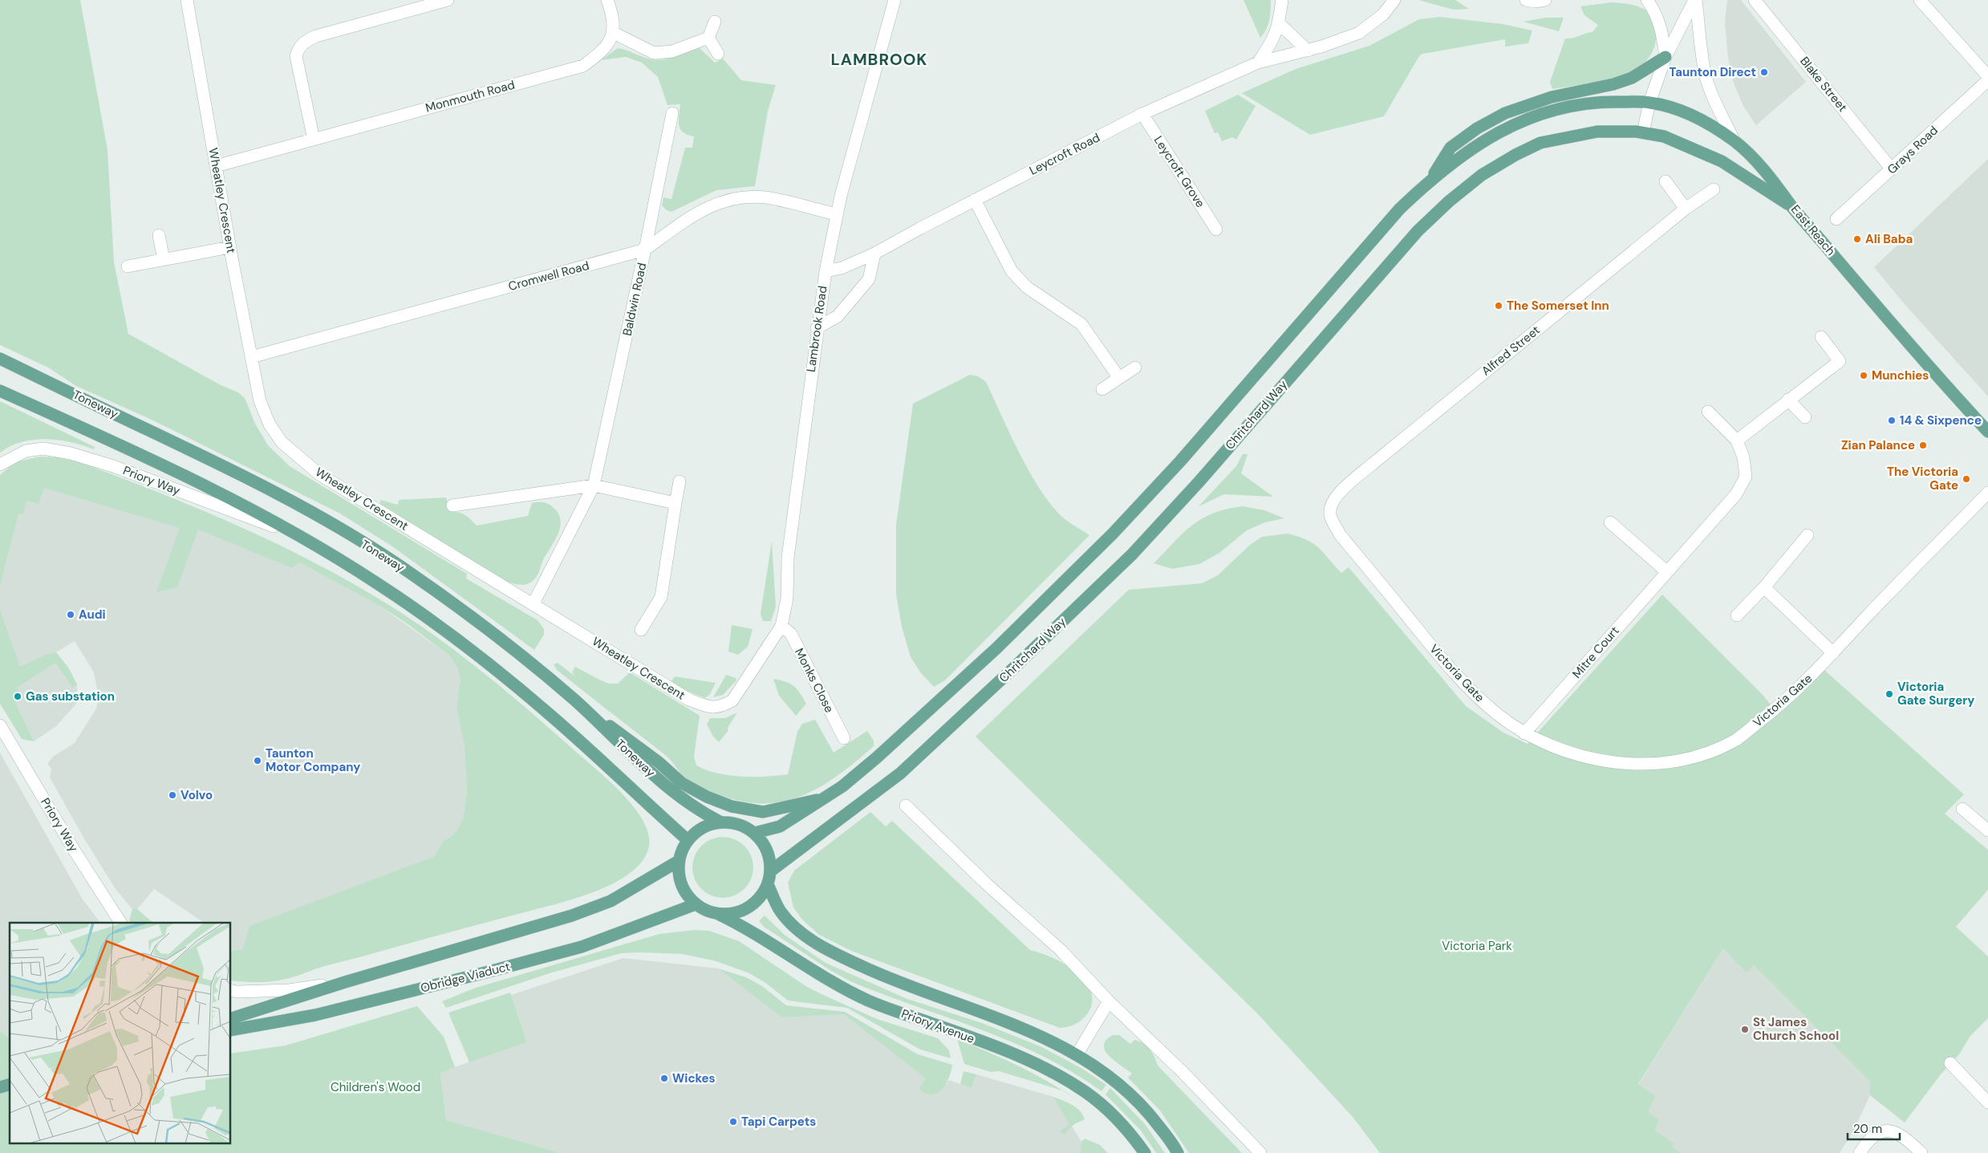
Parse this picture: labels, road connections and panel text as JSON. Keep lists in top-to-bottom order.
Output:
{
  "streets": {
    "main road": [
      "East Reach",
      "Toneway",
      "Chritchard Way",
      "Obridge Viaduct",
      "Priory Avenue"
    ],
    "street": [
      "Blake Street",
      "Monmouth Road",
      "Grays Road",
      "Leycroft Road",
      "Leycroft Grove",
      "Wheatley Crescent",
      "Cromwell Road",
      "Baldwin Road",
      "Lambrook Road",
      "Alfred Street",
      "Priory Way",
      "Mitre Court",
      "Victoria Gate",
      "Monks Close"
    ]
  },
  "crossings": [
    ["Blake Street", "Grays Road"],
    ["Monmouth Road", "Wheatley Crescent"],
    ["Leycroft Road", "Leycroft Grove"],
    ["Leycroft Road", "Lambrook Road"],
    ["Wheatley Crescent", "Cromwell Road"],
    ["Wheatley Crescent", "Baldwin Road"],
    ["Wheatley Crescent", "Lambrook Road"],
    ["East Reach", "Chritchard Way"],
    ["Cromwell Road", "Baldwin Road"],
    ["Cromwell Road", "Lambrook Road"],
    ["Lambrook Road", "Monks Close"],
    ["Alfred Street", "Victoria Gate"],
    ["Toneway", "Chritchard Way"],
    ["Toneway", "Priory Way"],
    ["Toneway", "Obridge Viaduct"],
    ["Toneway", "Priory Avenue"],
    ["Chritchard Way", "Obridge Viaduct"],
    ["Chritchard Way", "Priory Avenue"],
    ["Mitre Court", "Victoria Gate"],
    ["Obridge Viaduct", "Priory Avenue"]
  ],
  "districts": ["LAMBROOK"],
  "parks": ["Victoria Park", "Children's Wood"],
  "places": [
    "Taunton Direct",
    "Ali Baba",
    "The Somerset Inn",
    "Munchies",
    "14 & Sixpence",
    "Zian Palance",
    "The Victoria Gate",
    "Audi",
    "Victoria Gate Surgery",
    "Gas substation",
    "Taunton Motor Company",
    "Volvo",
    "St James Church School",
    "Wickes",
    "Tapi Carpets"
  ],
  "scale_bar": "20 m"
}
